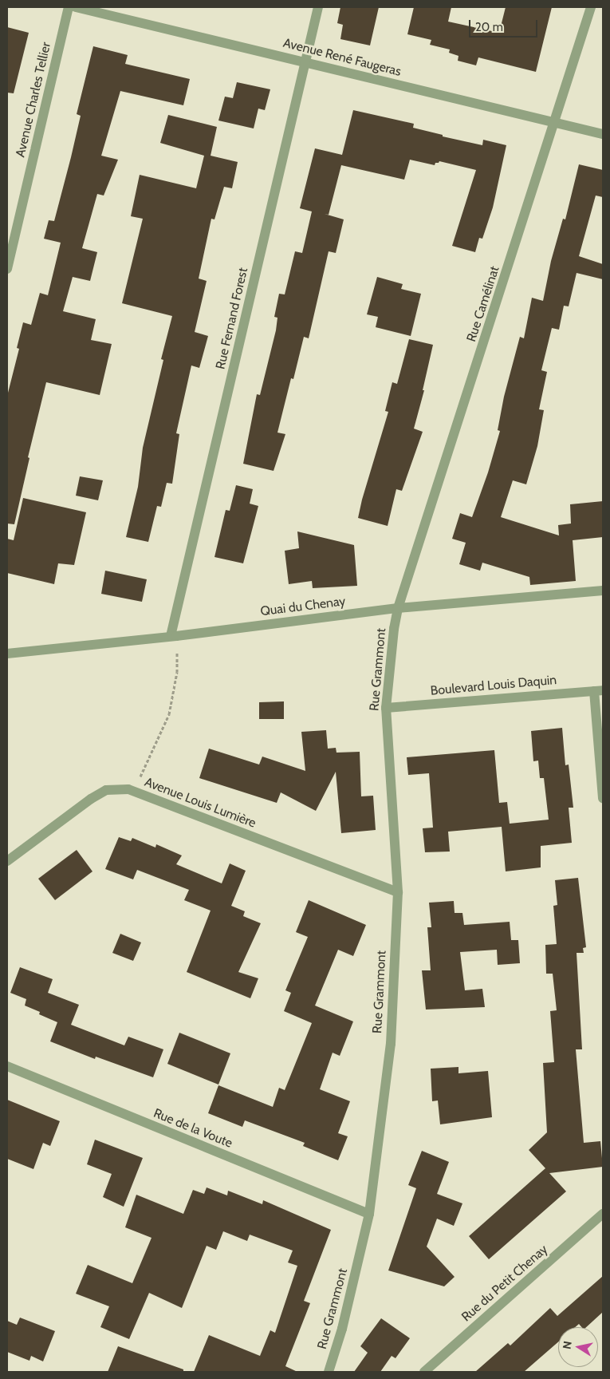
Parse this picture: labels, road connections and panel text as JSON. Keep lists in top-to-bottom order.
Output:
{
  "streets": {
    "street": [
      "Avenue René Faugeras",
      "Avenue Charles Tellier",
      "Rue Camélinat",
      "Rue Fernand Forest",
      "Quai du Chenay",
      "Rue Grammont",
      "Boulevard Louis Daquin",
      "Avenue Louis Lumière",
      "Rue de la Voute",
      "Rue du Petit Chenay"
    ]
  },
  "crossings": [
    ["Avenue René Faugeras", "Rue Camélinat"],
    ["Avenue René Faugeras", "Rue Fernand Forest"],
    ["Rue Camélinat", "Quai du Chenay"],
    ["Rue Camélinat", "Rue Grammont"],
    ["Rue Fernand Forest", "Quai du Chenay"],
    ["Quai du Chenay", "Rue Grammont"],
    ["Rue Grammont", "Boulevard Louis Daquin"],
    ["Rue Grammont", "Avenue Louis Lumière"],
    ["Rue Grammont", "Rue de la Voute"]
  ],
  "scale_bar": "20 m",
  "north": "left"
}
